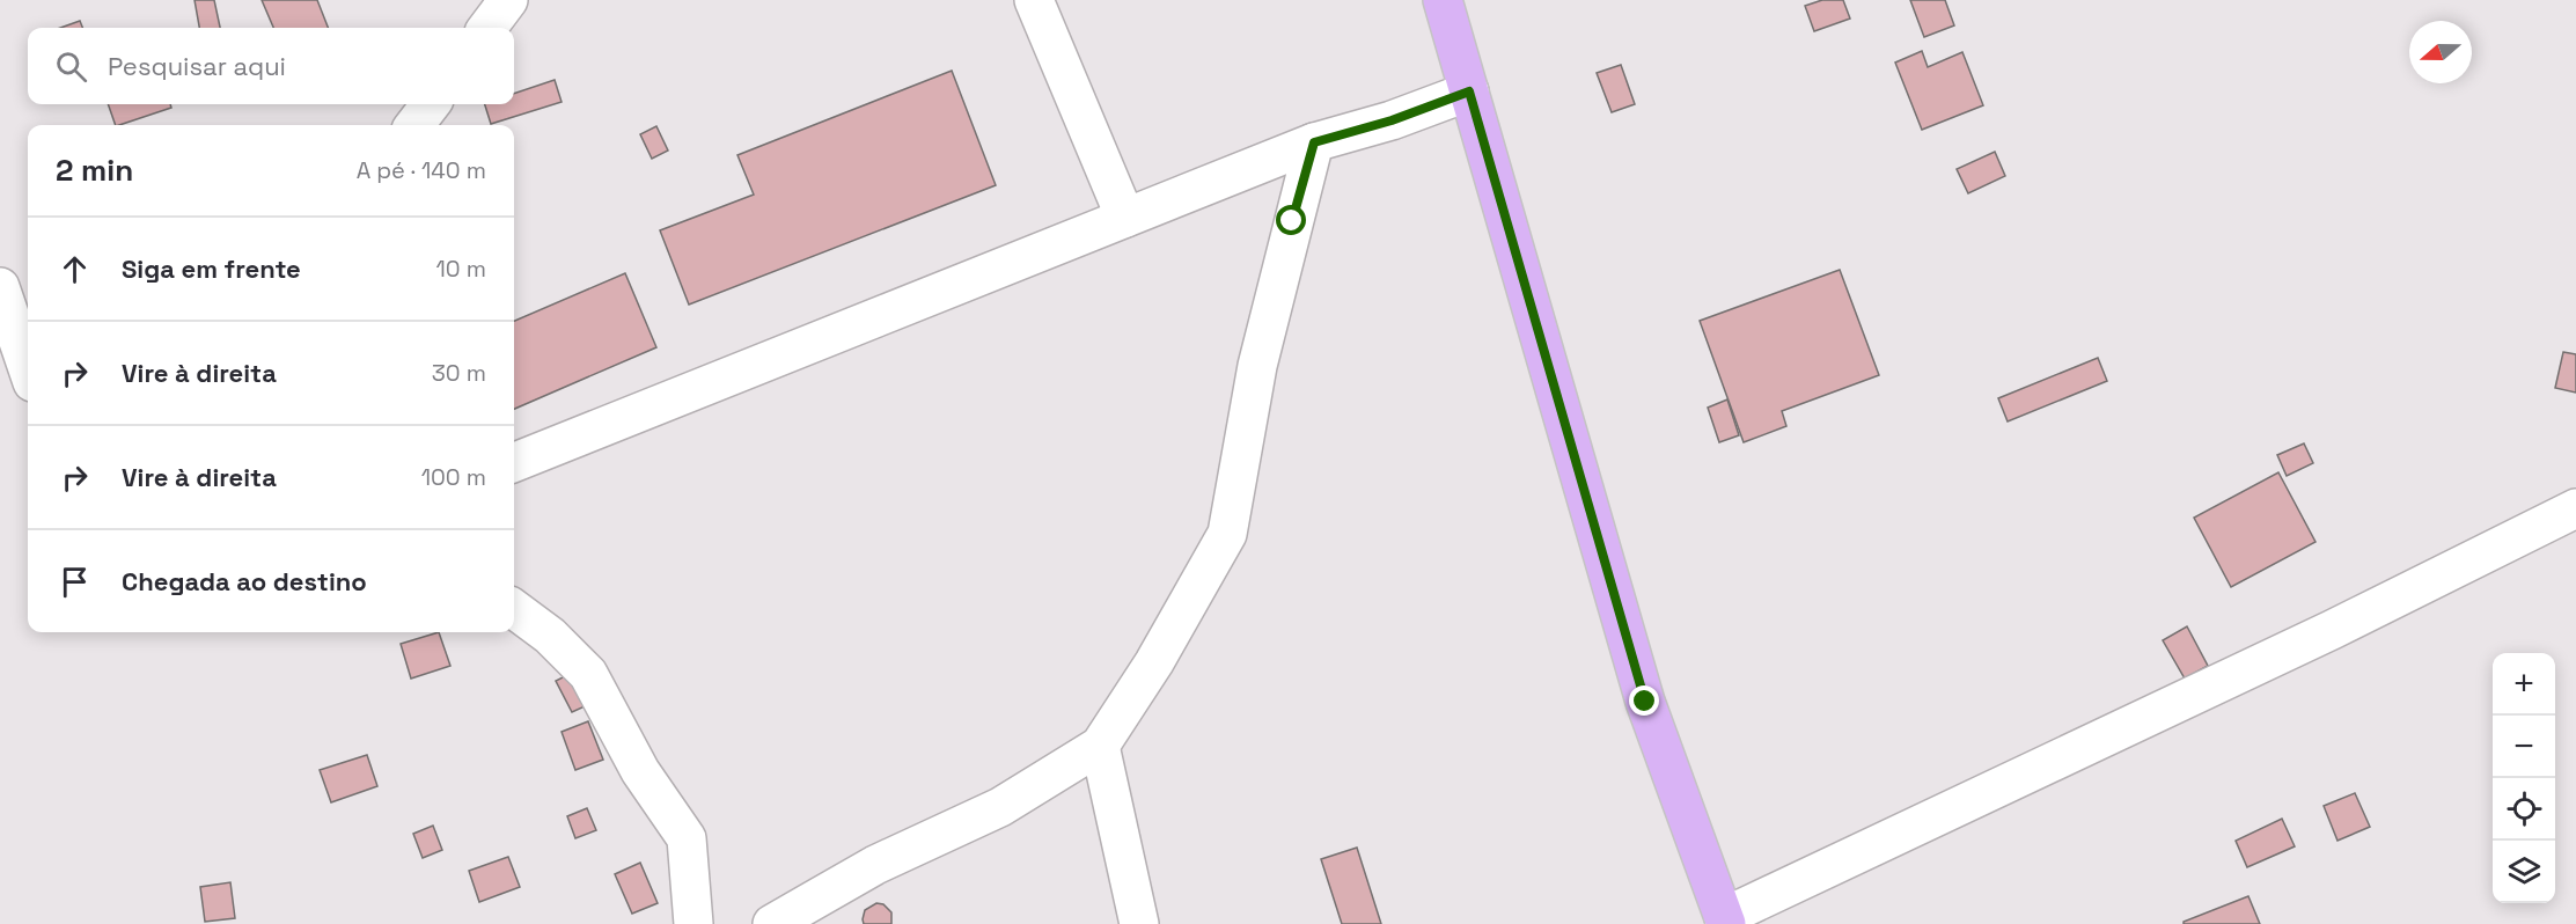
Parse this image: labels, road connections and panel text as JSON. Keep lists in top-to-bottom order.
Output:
{
  "north": "left",
  "page": {
    "search": "Pesquisar aqui",
    "heading": ["2 min", "A pé · 140 m"],
    "list": [
      ["Siga em frente", "10 m"],
      ["Vire à direita", "30 m"],
      ["Vire à direita", "100 m"],
      "Chegada ao destino"
    ],
    "map_buttons": ["+", "−"]
  }
}
